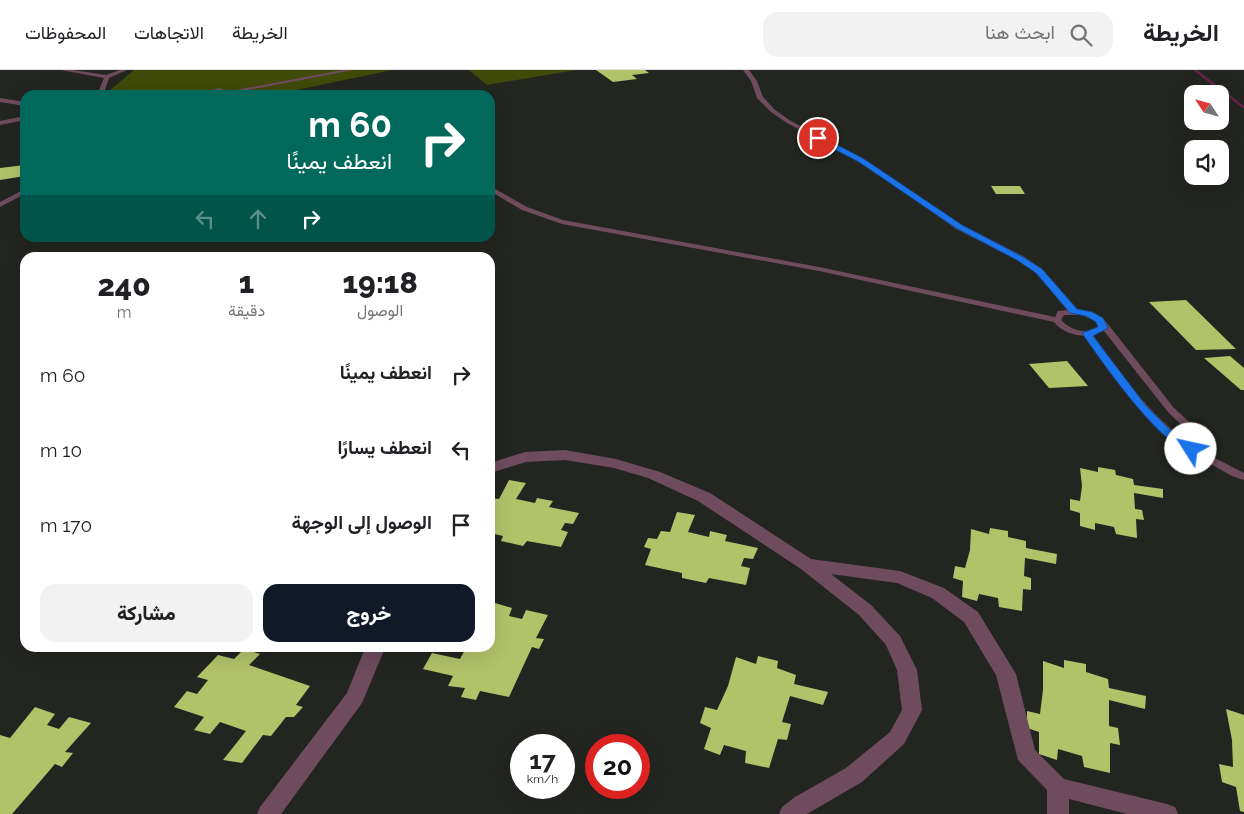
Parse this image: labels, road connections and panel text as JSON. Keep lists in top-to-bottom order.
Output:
{
  "north": "top left",
  "page": {
    "header": "الخريطة",
    "search": "ابحث هنا",
    "nav": ["الخريطة", "الاتجاهات", "المحفوظات"],
    "turn": ["60 m", "انعطف يمينًا"],
    "eta": [
      "19:18",
      "الوصول",
      "1",
      "دقيقة",
      "240",
      "m"
    ],
    "list": [
      {
        "name": "انعطف يمينًا",
        "value": "60 m"
      },
      {
        "name": "انعطف يسارًا",
        "value": "10 m"
      },
      {
        "name": "الوصول إلى الوجهة",
        "value": "170 m"
      }
    ],
    "buttons": ["خروج", "مشاركة"],
    "speed": "17 km/h",
    "limit": "20"
  }
}
